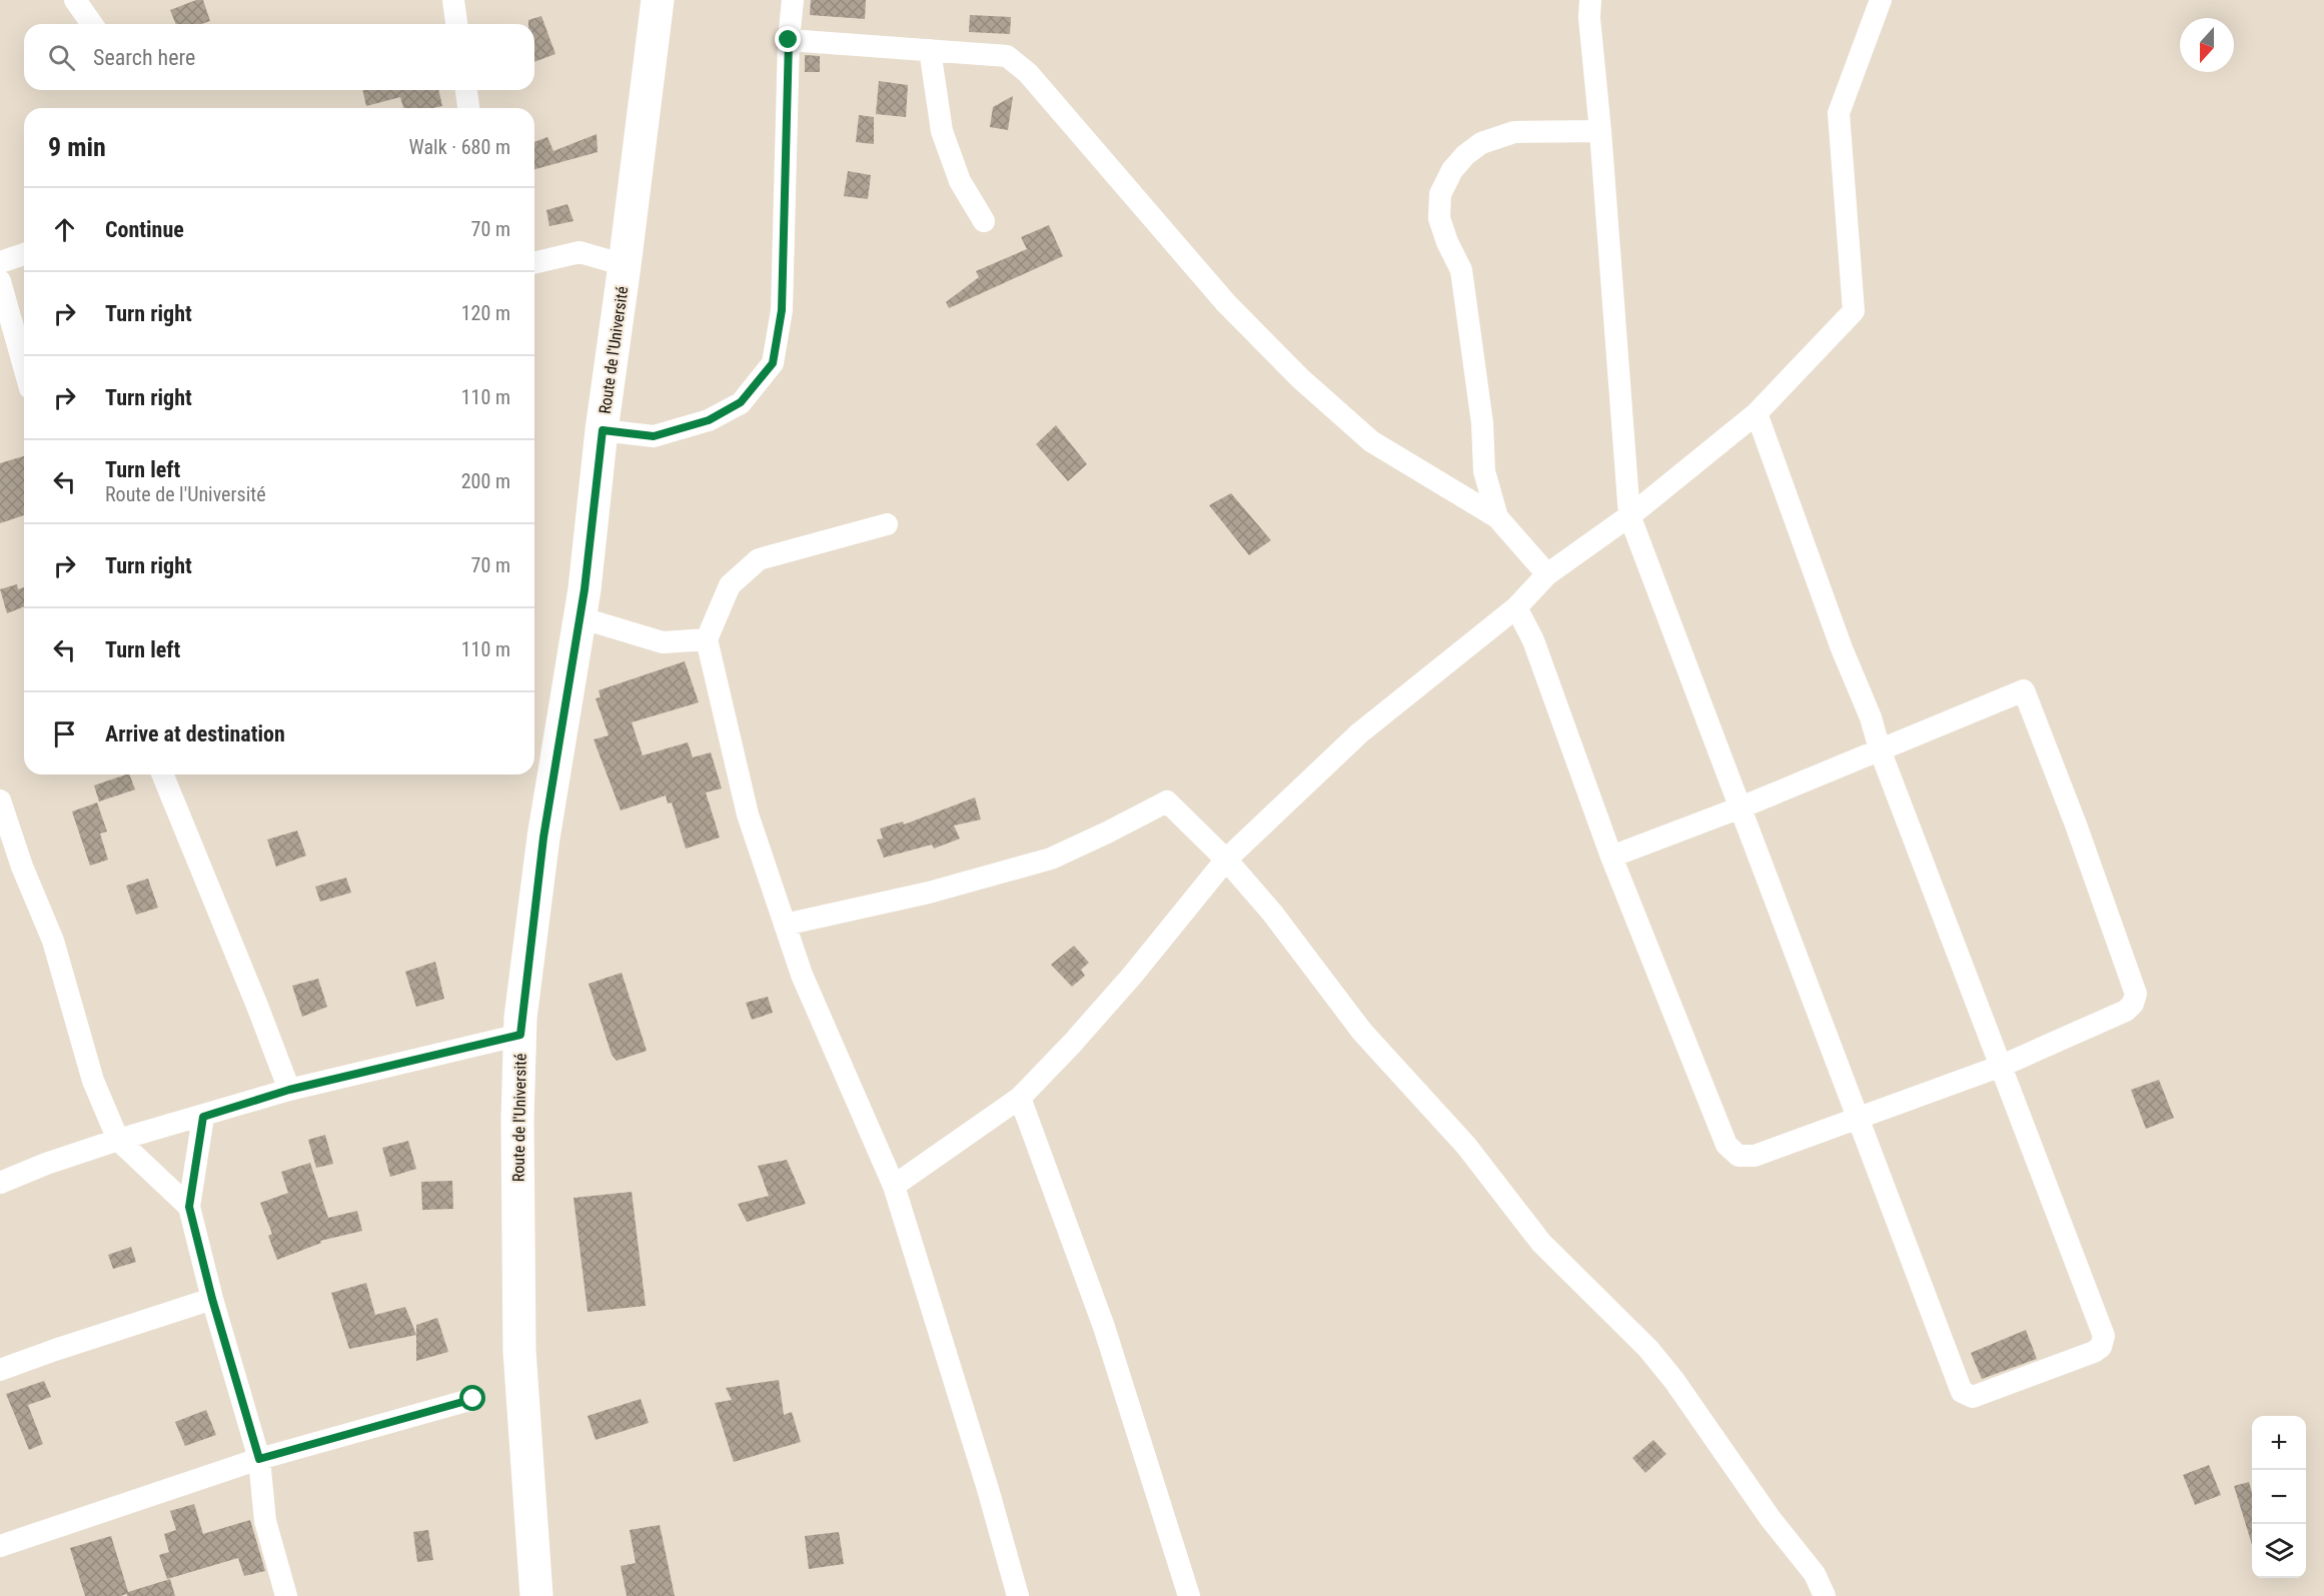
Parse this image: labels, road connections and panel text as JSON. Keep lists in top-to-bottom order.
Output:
{
  "streets": {
    "street": ["Route de l'Université"]
  },
  "north": "bottom",
  "page": {
    "search": "Search here",
    "heading": ["9 min", "Walk · 680 m"],
    "list": [
      ["Continue", "70 m"],
      ["Turn right", "120 m"],
      ["Turn right", "110 m"],
      ["Turn left", "Route de l'Université", "200 m"],
      ["Turn right", "70 m"],
      ["Turn left", "110 m"],
      "Arrive at destination"
    ],
    "map_buttons": ["+", "−"]
  }
}
